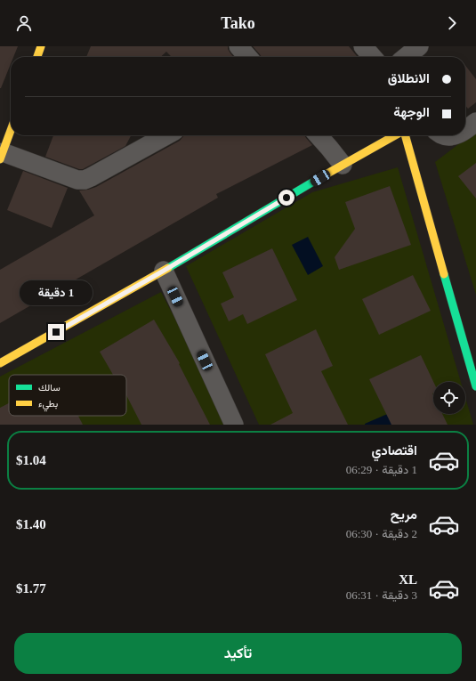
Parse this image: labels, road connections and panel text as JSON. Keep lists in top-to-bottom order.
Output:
{
  "legend": ["سالك", "بطيء"],
  "page": {
    "header": "Tako",
    "banner": ["الانطلاق", "الوجهة"],
    "bubble": "1 دقيقة",
    "list": [
      {
        "name": "اقتصادي",
        "note": "1 دقيقة · 06:29",
        "value": "$1.04"
      },
      {
        "name": "مريح",
        "note": "2 دقيقة · 06:30",
        "value": "$1.40"
      },
      {
        "name": "XL",
        "note": "3 دقيقة · 06:31",
        "value": "$1.77"
      }
    ],
    "buttons": "تأكيد"
  }
}
